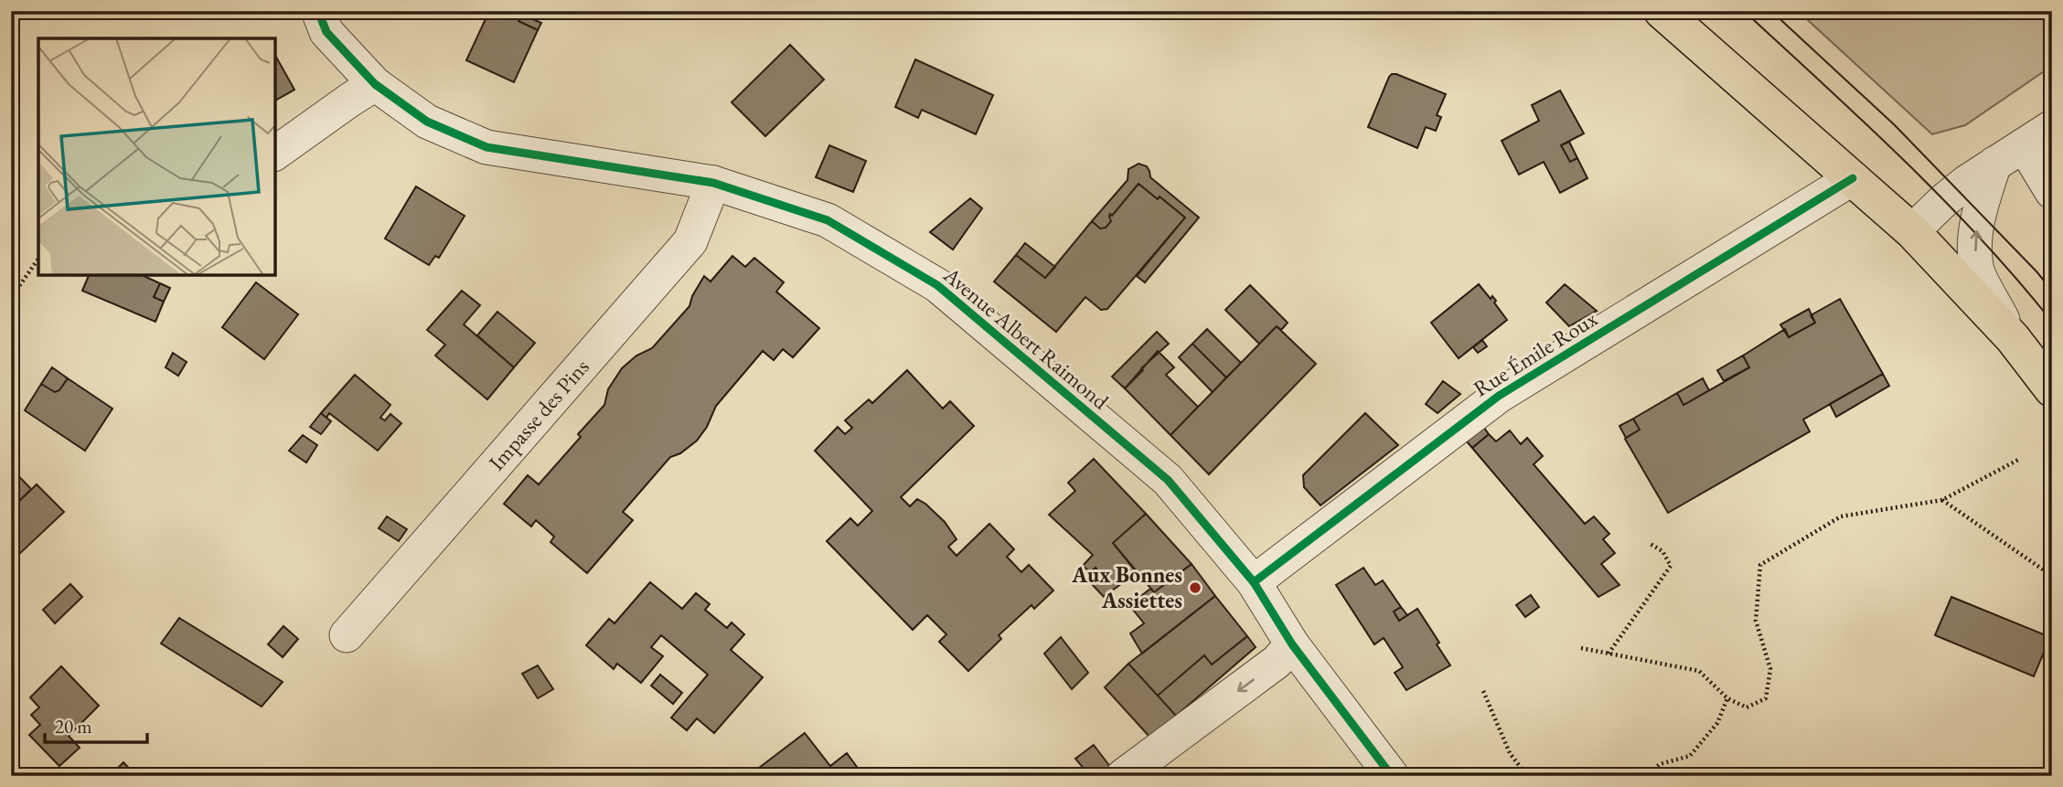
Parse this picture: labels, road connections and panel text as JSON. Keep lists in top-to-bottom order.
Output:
{
  "streets": {
    "street": ["Avenue Albert Raimond", "Rue Émile Roux", "Impasse des Pins"]
  },
  "crossings": [
    ["Avenue Albert Raimond", "Rue Émile Roux"],
    ["Avenue Albert Raimond", "Impasse des Pins"]
  ],
  "places": ["Aux Bonnes Assiettes"],
  "scale_bar": "20 m"
}
